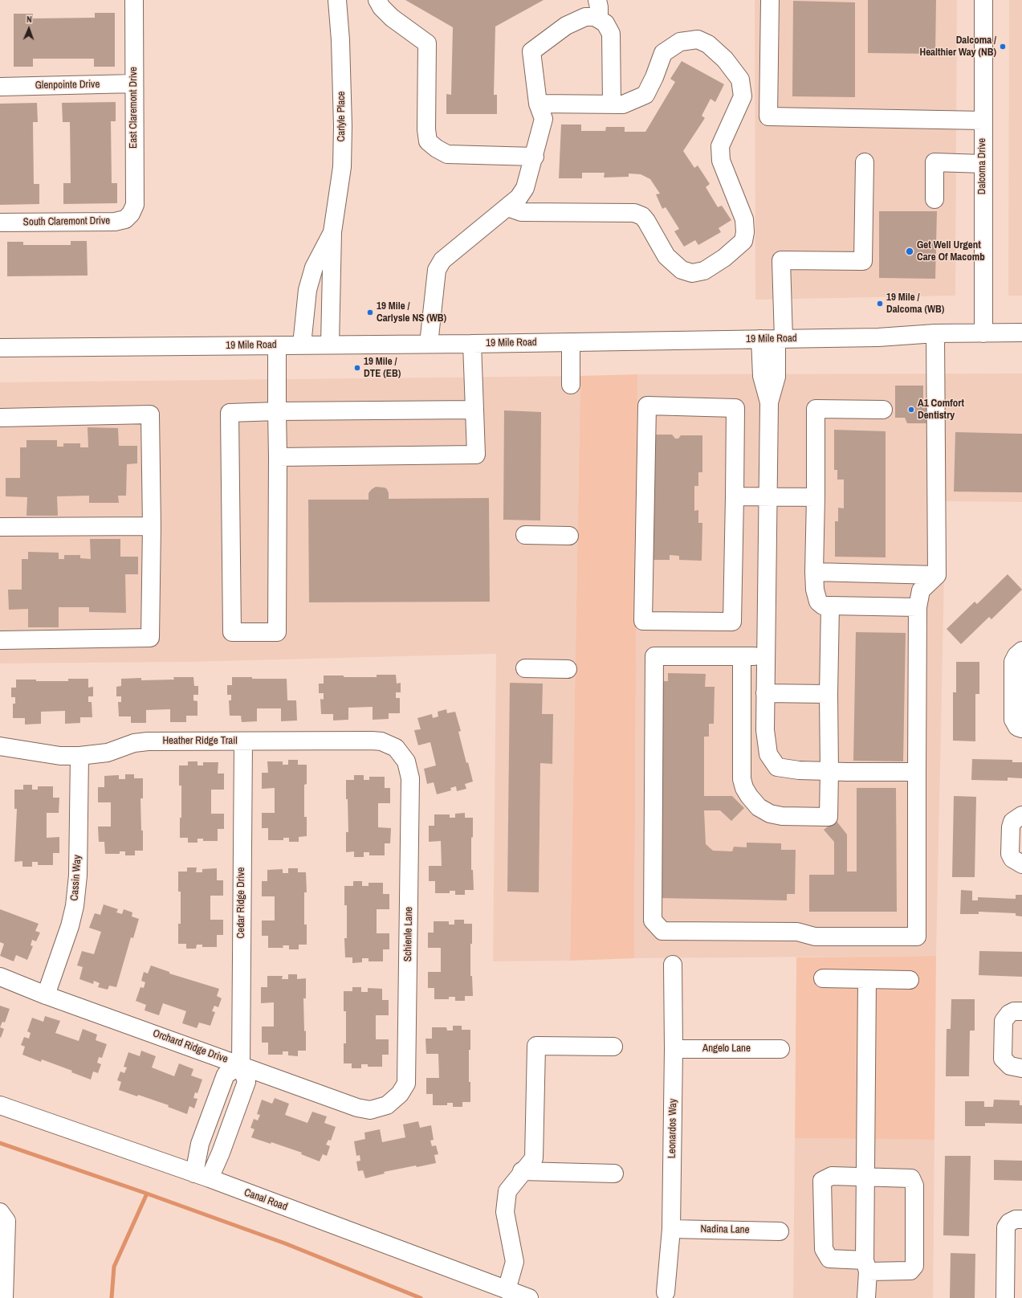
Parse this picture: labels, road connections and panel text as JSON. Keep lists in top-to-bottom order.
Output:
{
  "streets": {
    "street": [
      "Glenpointe Drive",
      "East Claremont Drive",
      "Carlyle Place",
      "Dalcoma Drive",
      "South Claremont Drive",
      "19 Mile Road",
      "Heather Ridge Trail",
      "Cassin Way",
      "Cedar Ridge Drive",
      "Schienle Lane",
      "Orchard Ridge Drive",
      "Angelo Lane",
      "Leonardos Way",
      "Canal Road",
      "Nadina Lane"
    ]
  },
  "crossings": [
    ["Glenpointe Drive", "East Claremont Drive"],
    ["East Claremont Drive", "South Claremont Drive"],
    ["Carlyle Place", "19 Mile Road"],
    ["Dalcoma Drive", "19 Mile Road"],
    ["Heather Ridge Trail", "Cassin Way"],
    ["Heather Ridge Trail", "Cedar Ridge Drive"],
    ["Heather Ridge Trail", "Schienle Lane"],
    ["Cassin Way", "Orchard Ridge Drive"],
    ["Cedar Ridge Drive", "Orchard Ridge Drive"],
    ["Cedar Ridge Drive", "Canal Road"],
    ["Schienle Lane", "Orchard Ridge Drive"],
    ["Angelo Lane", "Leonardos Way"],
    ["Leonardos Way", "Nadina Lane"]
  ],
  "places": [
    "Dalcoma / Healthier Way (NB)",
    "Get Well Urgent Care Of Macomb",
    "19 Mile / Dalcoma (WB)",
    "19 Mile / Carlysle NS (WB)",
    "19 Mile / DTE (EB)",
    "A1 Comfort Dentistry"
  ],
  "north": "top"
}
